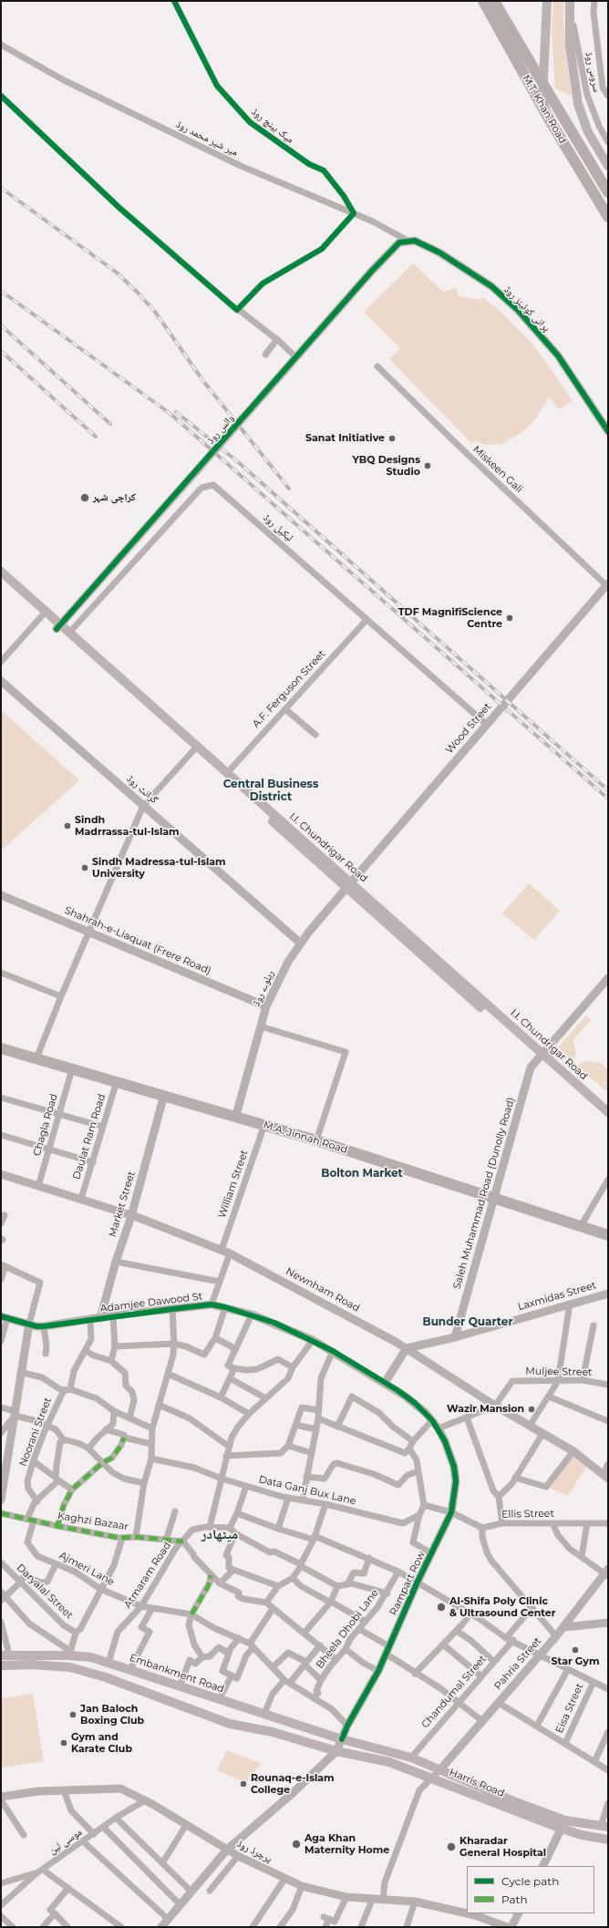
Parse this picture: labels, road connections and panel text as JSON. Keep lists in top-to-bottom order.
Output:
{
  "streets": {
    "highway": ["M.T. Khan Road", "M.A. Jinnah Road"],
    "main road": ["I.I. Chundrigar Road", "Embankment Road", "Harris Road"],
    "street": [
      "سروس روڈ",
      "میک ہینچ روڈ",
      "میر شیر محمد روڈ",
      "پرانی کوئینز روڈ",
      "والس روڈ",
      "Miskeen Gali",
      "لیکیل روڈ",
      "A.F. Ferguson Street",
      "Wood Street",
      "گرانٹ روڈ",
      "Shahrah-e-Liaquat (Frere Road)",
      "ریلوے روڈ",
      "Chagla Road",
      "Daulat Ram Road",
      "William Street",
      "Saleh Muhammad Road (Dunolly Road)",
      "Market Street",
      "Newnham Road",
      "Laxmidas Street",
      "Adamjee Dawood St",
      "Muljee Street",
      "Noorani Street",
      "Data Ganj Bux Lane",
      "Ellis Street",
      "Kaghzi Bazaar",
      "Ajmeri Lane",
      "Atmaram Road",
      "Rampart Row",
      "Daryalal Street",
      "Bheela Dhobi Lane",
      "Pahria Street",
      "Chandumal Street",
      "Eisa Street",
      "موسی لین",
      "پرچرڈ روڈ"
    ]
  },
  "crossings": [
    ["میک ہینچ روڈ", "میر شیر محمد روڈ"],
    ["میر شیر محمد روڈ", "پرانی کوئینز روڈ"],
    ["پرانی کوئینز روڈ", "والس روڈ"],
    ["والس روڈ", "I.I. Chundrigar Road"],
    ["Miskeen Gali", "Wood Street"],
    ["لیکیل روڈ", "A.F. Ferguson Street"],
    ["لیکیل روڈ", "Wood Street"],
    ["لیکیل روڈ", "I.I. Chundrigar Road"],
    ["A.F. Ferguson Street", "I.I. Chundrigar Road"],
    ["Wood Street", "I.I. Chundrigar Road"],
    ["Wood Street", "ریلوے روڈ"],
    ["گرانٹ روڈ", "ریلوے روڈ"],
    ["I.I. Chundrigar Road", "ریلوے روڈ"],
    ["I.I. Chundrigar Road", "Saleh Muhammad Road (Dunolly Road)"],
    ["Shahrah-e-Liaquat (Frere Road)", "ریلوے روڈ"],
    ["ریلوے روڈ", "M.A. Jinnah Road"],
    ["Chagla Road", "M.A. Jinnah Road"],
    ["Chagla Road", "Newnham Road"],
    ["Daulat Ram Road", "M.A. Jinnah Road"],
    ["Daulat Ram Road", "Newnham Road"],
    ["M.A. Jinnah Road", "William Street"],
    ["M.A. Jinnah Road", "Saleh Muhammad Road (Dunolly Road)"],
    ["M.A. Jinnah Road", "Market Street"],
    ["William Street", "Newnham Road"],
    ["William Street", "Adamjee Dawood St"],
    ["Saleh Muhammad Road (Dunolly Road)", "Laxmidas Street"],
    ["Market Street", "Newnham Road"],
    ["Market Street", "Adamjee Dawood St"],
    ["Newnham Road", "Laxmidas Street"],
    ["Newnham Road", "Muljee Street"],
    ["Adamjee Dawood St", "Noorani Street"],
    ["Adamjee Dawood St", "Rampart Row"],
    ["Kaghzi Bazaar", "Ajmeri Lane"],
    ["Kaghzi Bazaar", "Atmaram Road"],
    ["Ajmeri Lane", "Atmaram Road"],
    ["Atmaram Road", "Embankment Road"],
    ["Rampart Row", "Embankment Road"],
    ["Rampart Row", "Harris Road"],
    ["Pahria Street", "Harris Road"],
    ["Embankment Road", "Harris Road"],
    ["Chandumal Street", "Harris Road"],
    ["موسی لین", "پرچرڈ روڈ"]
  ],
  "districts": [
    "Central Business District",
    "Bolton Market",
    "Bunder Quarter",
    "میٹھادر"
  ],
  "places": [
    "Sanat Initiative",
    "YBQ Designs Studio",
    "کراچی شہر",
    "TDF MagnifiScience Centre",
    "Sindh Madrrassa-tul-Islam",
    "Sindh Madressa-tul-Islam University",
    "Wazir Mansion",
    "Al-Shifa Poly Clinic & Ultrasound Center",
    "Star Gym",
    "Jan Baloch Boxing Club",
    "Gym and Karate Club",
    "Rounaq-e-Islam College",
    "Aga Khan Maternity Home",
    "Kharadar General Hospital"
  ],
  "legend": ["Cycle path", "Path"]
}
